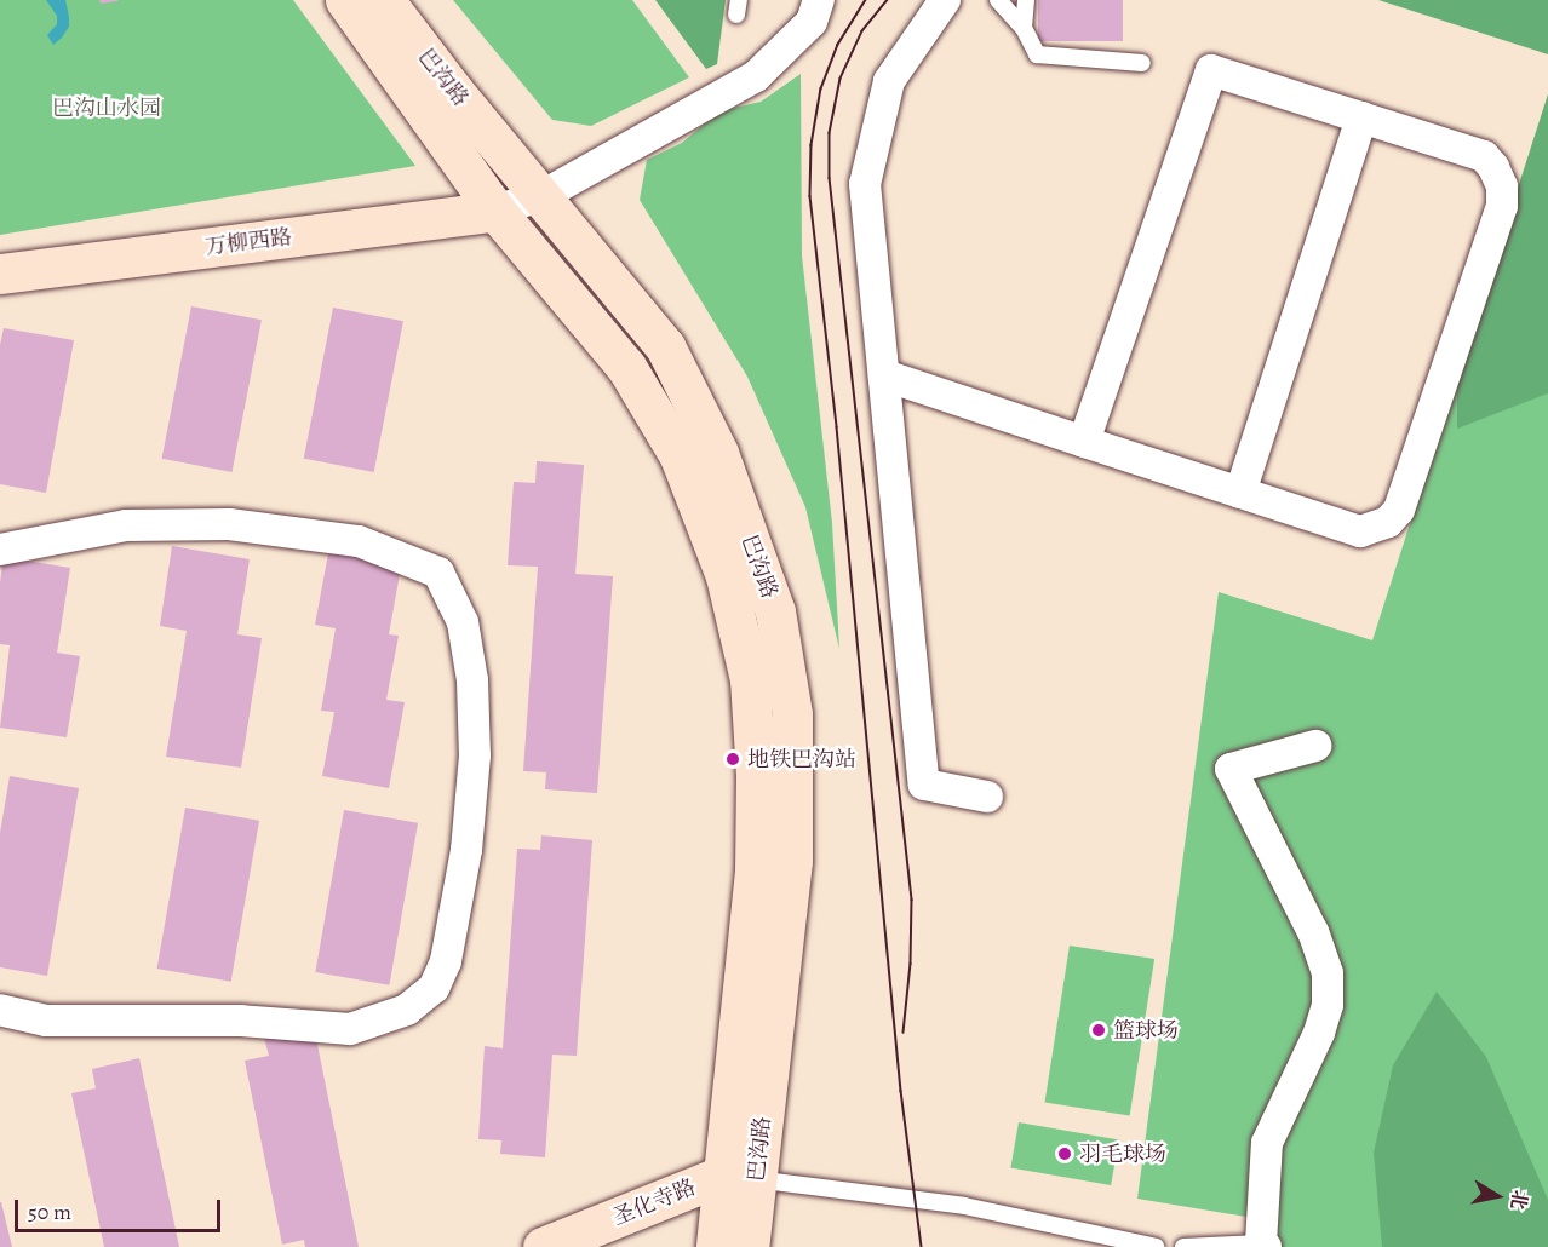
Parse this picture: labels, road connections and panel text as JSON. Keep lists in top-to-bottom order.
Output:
{
  "streets": {
    "main road": ["巴沟路", "万柳西路", "圣化寺路"]
  },
  "crossings": [
    ["巴沟路", "万柳西路"],
    ["巴沟路", "圣化寺路"]
  ],
  "parks": ["巴沟山水园"],
  "places": ["地铁巴沟站", "篮球场", "羽毛球场"],
  "scale_bar": "50 m",
  "north": "right"
}
